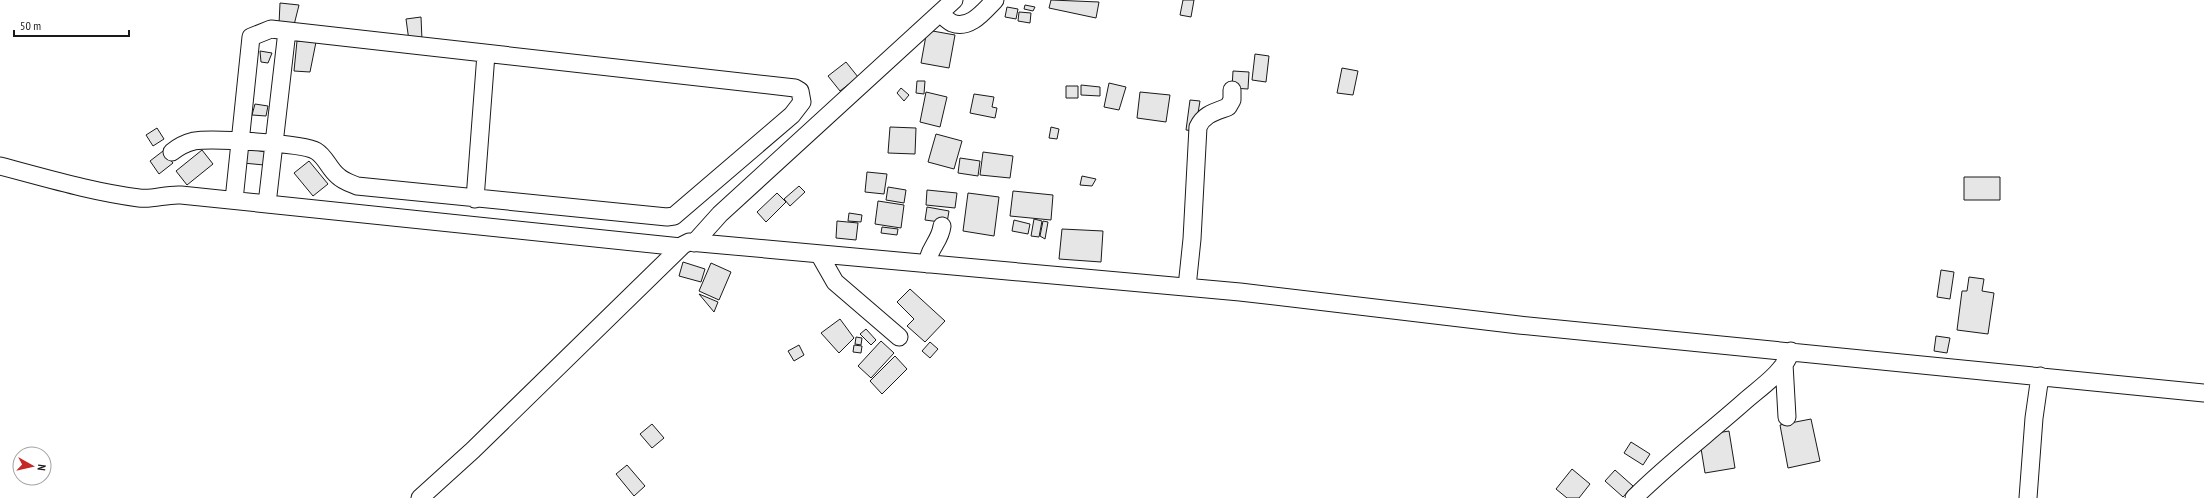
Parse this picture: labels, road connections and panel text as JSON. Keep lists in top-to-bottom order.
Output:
{
  "scale_bar": "50 m",
  "north": "right"
}
